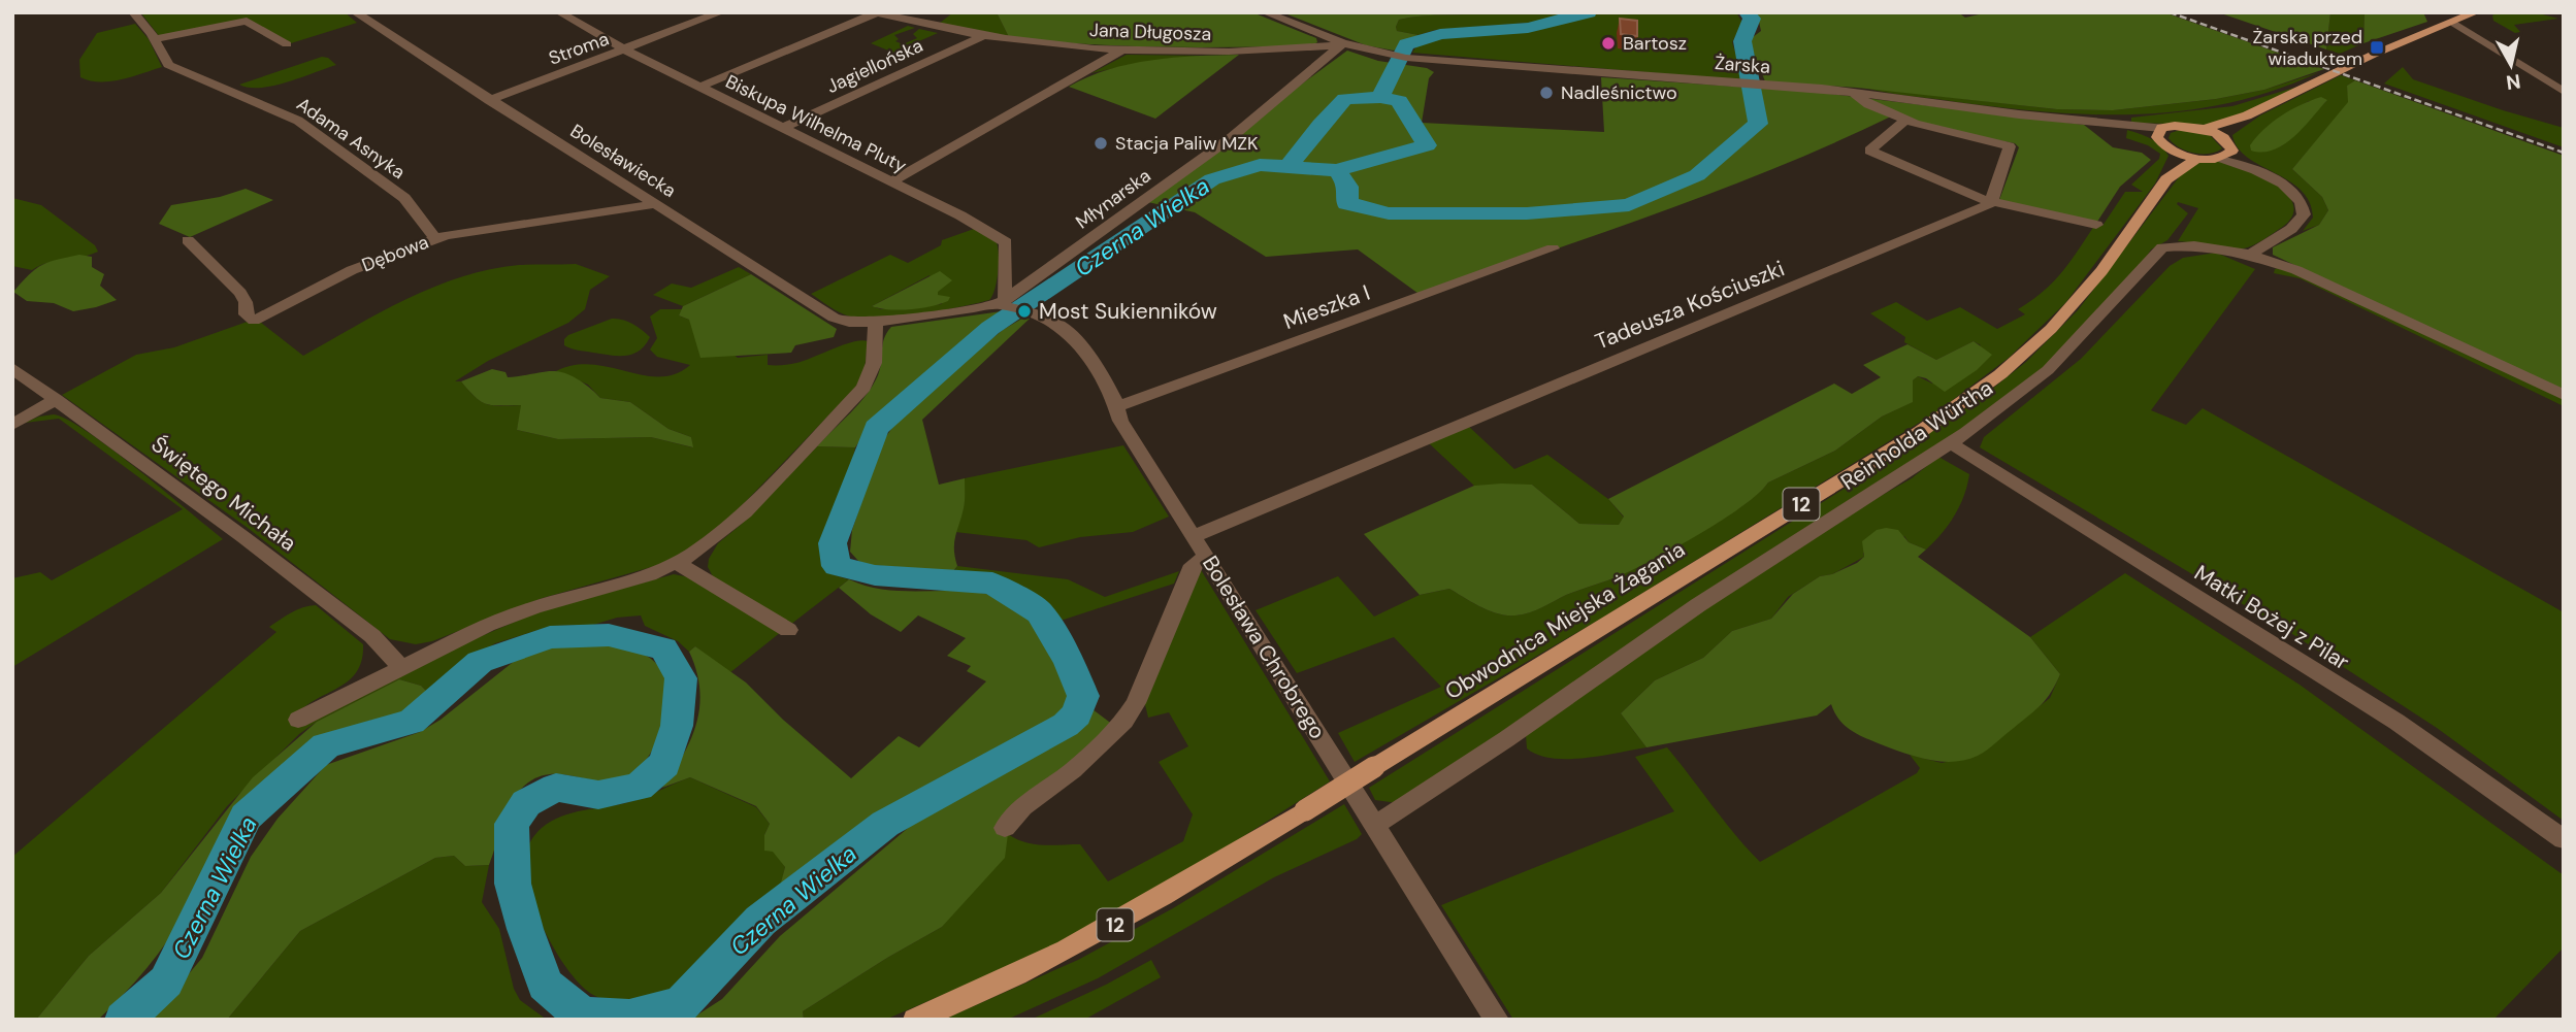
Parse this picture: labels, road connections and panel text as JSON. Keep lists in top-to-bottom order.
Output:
{
  "streets": {
    "main road": ["12", "Obwodnica Miejska Żagania"],
    "street": [
      "Jana Długosza",
      "Stroma",
      "Żarska",
      "Jagiellońska",
      "Biskupa Wilhelma Pluty",
      "Adama Asnyka",
      "Bolesławiecka",
      "Młynarska",
      "Dębowa",
      "Tadeusza Kościuszki",
      "Mieszka I",
      "Reinholda Würtha",
      "Świętego Michała",
      "Matki Bożej z Pilar",
      "Bolesława Chrobrego"
    ]
  },
  "crossings": [
    ["Jana Długosza", "Żarska"],
    ["Jana Długosza", "Jagiellońska"],
    ["Jana Długosza", "Młynarska"],
    ["Stroma", "Biskupa Wilhelma Pluty"],
    ["Stroma", "Bolesławiecka"],
    ["Żarska", "Młynarska"],
    ["Jagiellońska", "Biskupa Wilhelma Pluty"],
    ["Biskupa Wilhelma Pluty", "Młynarska"],
    ["Biskupa Wilhelma Pluty", "Bolesława Chrobrego"],
    ["Adama Asnyka", "Dębowa"],
    ["Bolesławiecka", "Młynarska"],
    ["Bolesławiecka", "Dębowa"],
    ["Młynarska", "Bolesława Chrobrego"],
    ["Tadeusza Kościuszki", "Bolesława Chrobrego"],
    ["Mieszka I", "Bolesława Chrobrego"],
    ["Reinholda Würtha", "Matki Bożej z Pilar"],
    ["Reinholda Würtha", "Bolesława Chrobrego"]
  ],
  "water": ["Czerna Wielka"],
  "places": {
    "other": [
      "Bartosz",
      "Nadleśnictwo",
      "Stacja Paliw MZK",
      "Most Sukienników"
    ],
    "transit": ["Żarska przed wiaduktem"]
  },
  "north": "bottom"
}
